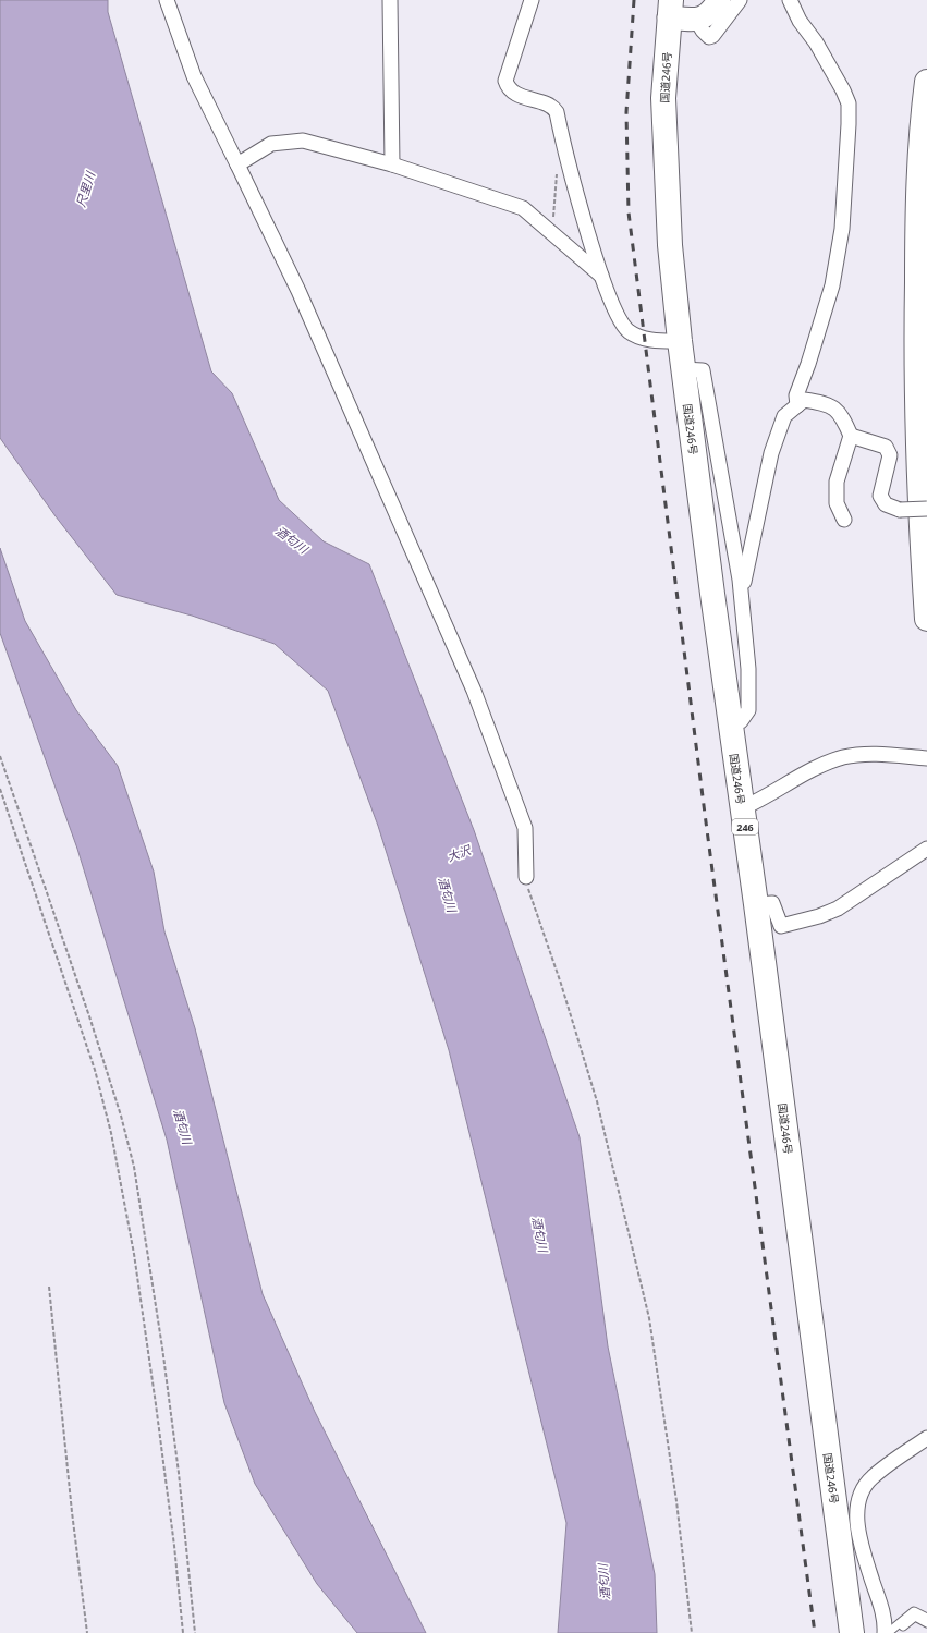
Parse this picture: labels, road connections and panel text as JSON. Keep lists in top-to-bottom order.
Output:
{
  "streets": {
    "highway": ["国道246号", "246"]
  },
  "water": ["尺里川", "酒匂川", "大沢"]
}
